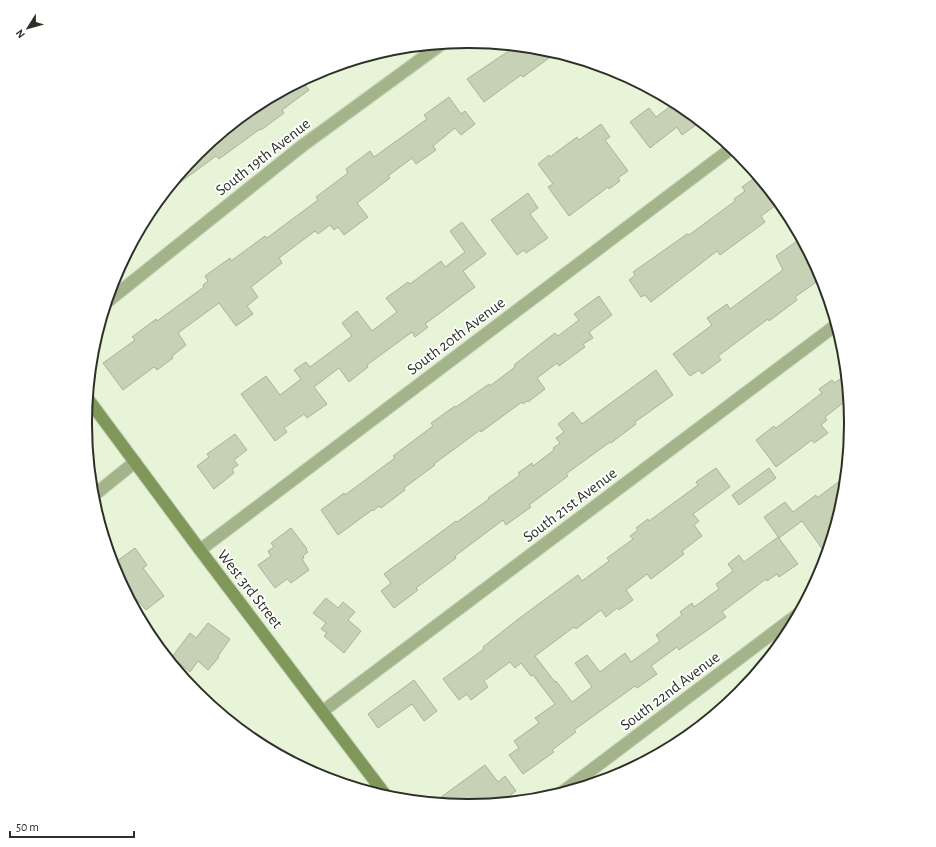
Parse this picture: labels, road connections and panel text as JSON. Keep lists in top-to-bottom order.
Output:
{
  "streets": {
    "street": [
      "South 19th Avenue",
      "South 20th Avenue",
      "South 21st Avenue",
      "West 3rd Street",
      "South 22nd Avenue"
    ]
  },
  "crossings": [
    ["South 20th Avenue", "West 3rd Street"],
    ["South 21st Avenue", "West 3rd Street"]
  ],
  "scale_bar": "50 m",
  "north": "bottom left"
}
